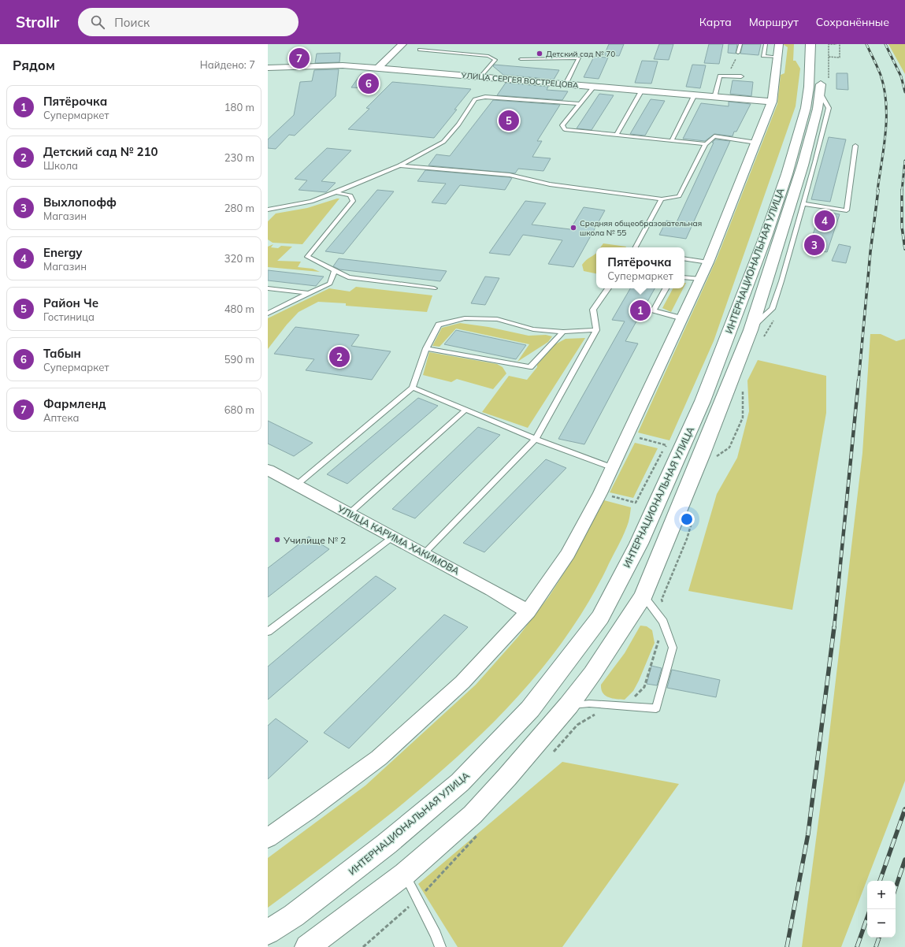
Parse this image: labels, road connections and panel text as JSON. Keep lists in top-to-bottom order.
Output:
{
  "streets": {
    "main road": ["ИНТЕРНАЦИОНАЛЬНАЯ УЛИЦА"],
    "street": ["УЛИЦА СЕРГЕЯ ВОСТРЕЦОВА", "УЛИЦА КАРИМА ХАКИМОВА"]
  },
  "places": ["Детский сад № 70", "Средняя общеобразовательная школа № 55", "Училище № 2"],
  "page": {
    "header": "Strollr",
    "search": "Поиск",
    "nav": ["Карта", "Маршрут", "Сохранённые"],
    "heading": ["Рядом", "Найдено: 7"],
    "pins": [
      "7",
      "6",
      "5",
      "4",
      "3",
      "1",
      "2"
    ],
    "list": [
      {
        "mark": "1",
        "name": "Пятёрочка",
        "note": "Супермаркет",
        "value": "180 m"
      },
      {
        "mark": "2",
        "name": "Детский сад № 210",
        "note": "Школа",
        "value": "230 m"
      },
      {
        "mark": "3",
        "name": "Выхлопофф",
        "note": "Магазин",
        "value": "280 m"
      },
      {
        "mark": "4",
        "name": "Energy",
        "note": "Магазин",
        "value": "320 m"
      },
      {
        "mark": "5",
        "name": "Район Че",
        "note": "Гостиница",
        "value": "480 m"
      },
      {
        "mark": "6",
        "name": "Табын",
        "note": "Супермаркет",
        "value": "590 m"
      },
      {
        "mark": "7",
        "name": "Фармленд",
        "note": "Аптека",
        "value": "680 m"
      }
    ],
    "popup": ["Пятёрочка", "Супермаркет"],
    "map_buttons": ["+", "−"]
  }
}
